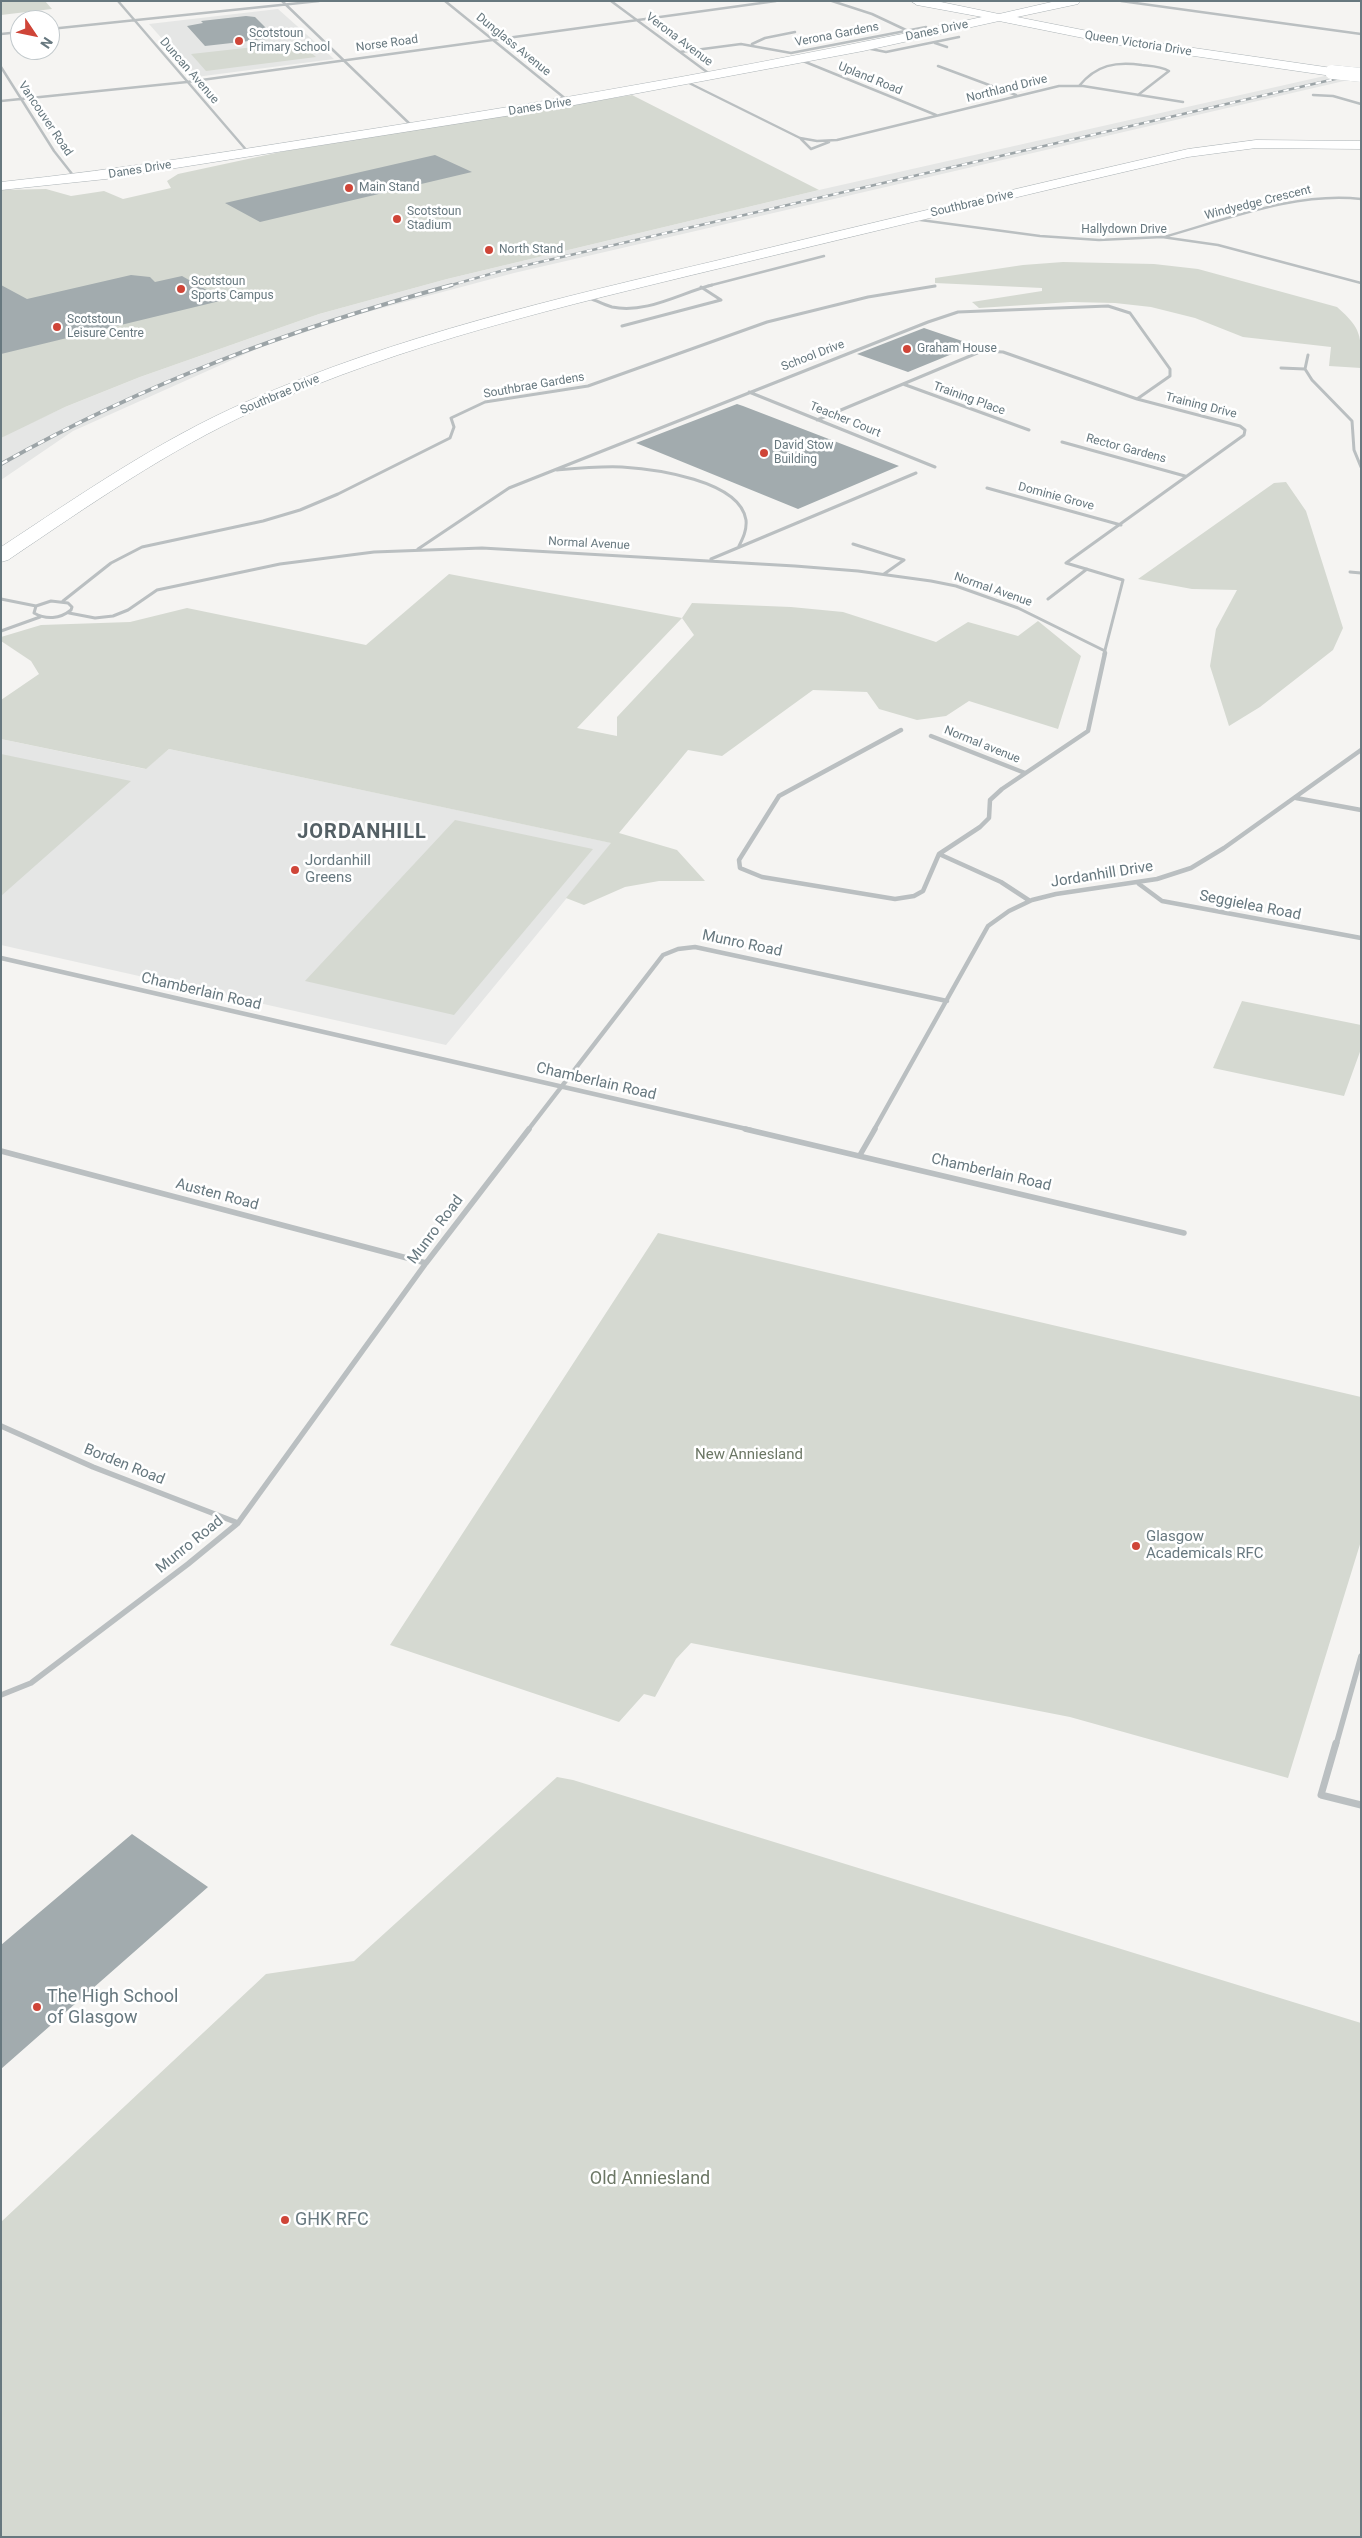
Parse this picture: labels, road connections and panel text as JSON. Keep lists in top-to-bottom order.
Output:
{
  "streets": {
    "street": [
      "Danes Drive",
      "Verona Gardens",
      "Verona Avenue",
      "Norse Road",
      "Queen Victoria Drive",
      "Dunglass Avenue",
      "Duncan Avenue",
      "Upland Road",
      "Northland Drive",
      "Vancouver Road",
      "Windyedge Crescent",
      "Southbrae Drive",
      "Hallydown Drive",
      "School Drive",
      "Southbrae Gardens",
      "Training Place",
      "Training Drive",
      "Teacher Court",
      "Rector Gardens",
      "Dominie Grove",
      "Normal Avenue",
      "Normal avenue",
      "Jordanhill Drive",
      "Seggielea Road",
      "Munro Road",
      "Chamberlain Road",
      "Austen Road",
      "Borden Road"
    ]
  },
  "crossings": [
    ["Danes Drive", "Verona Avenue"],
    ["Danes Drive", "Queen Victoria Drive"],
    ["Danes Drive", "Dunglass Avenue"],
    ["Danes Drive", "Duncan Avenue"],
    ["Danes Drive", "Upland Road"],
    ["Danes Drive", "Northland Drive"],
    ["Danes Drive", "Vancouver Road"],
    ["Verona Gardens", "Verona Avenue"],
    ["Verona Avenue", "Norse Road"],
    ["Norse Road", "Dunglass Avenue"],
    ["Norse Road", "Duncan Avenue"],
    ["Norse Road", "Vancouver Road"],
    ["Upland Road", "Northland Drive"],
    ["Windyedge Crescent", "Hallydown Drive"],
    ["Southbrae Drive", "Hallydown Drive"],
    ["School Drive", "Training Drive"],
    ["School Drive", "Teacher Court"],
    ["School Drive", "Normal Avenue"],
    ["Training Place", "Training Drive"],
    ["Training Drive", "Teacher Court"],
    ["Training Drive", "Rector Gardens"],
    ["Training Drive", "Dominie Grove"],
    ["Training Drive", "Normal Avenue"],
    ["Training Drive", "Normal avenue"],
    ["Normal Avenue", "Normal avenue"],
    ["Jordanhill Drive", "Seggielea Road"],
    ["Jordanhill Drive", "Munro Road"],
    ["Jordanhill Drive", "Chamberlain Road"],
    ["Munro Road", "Chamberlain Road"],
    ["Munro Road", "Austen Road"],
    ["Munro Road", "Borden Road"]
  ],
  "districts": ["JORDANHILL"],
  "parks": ["New Anniesland", "Old Anniesland"],
  "places": [
    "Scotstoun Primary School",
    "Main Stand",
    "Scotstoun Stadium",
    "North Stand",
    "Scotstoun Sports Campus",
    "Scotstoun Leisure Centre",
    "Graham House",
    "David Stow Building",
    "Jordanhill Greens",
    "Glasgow Academicals RFC",
    "The High School of Glasgow",
    "GHK RFC"
  ],
  "north": "bottom right"
}
